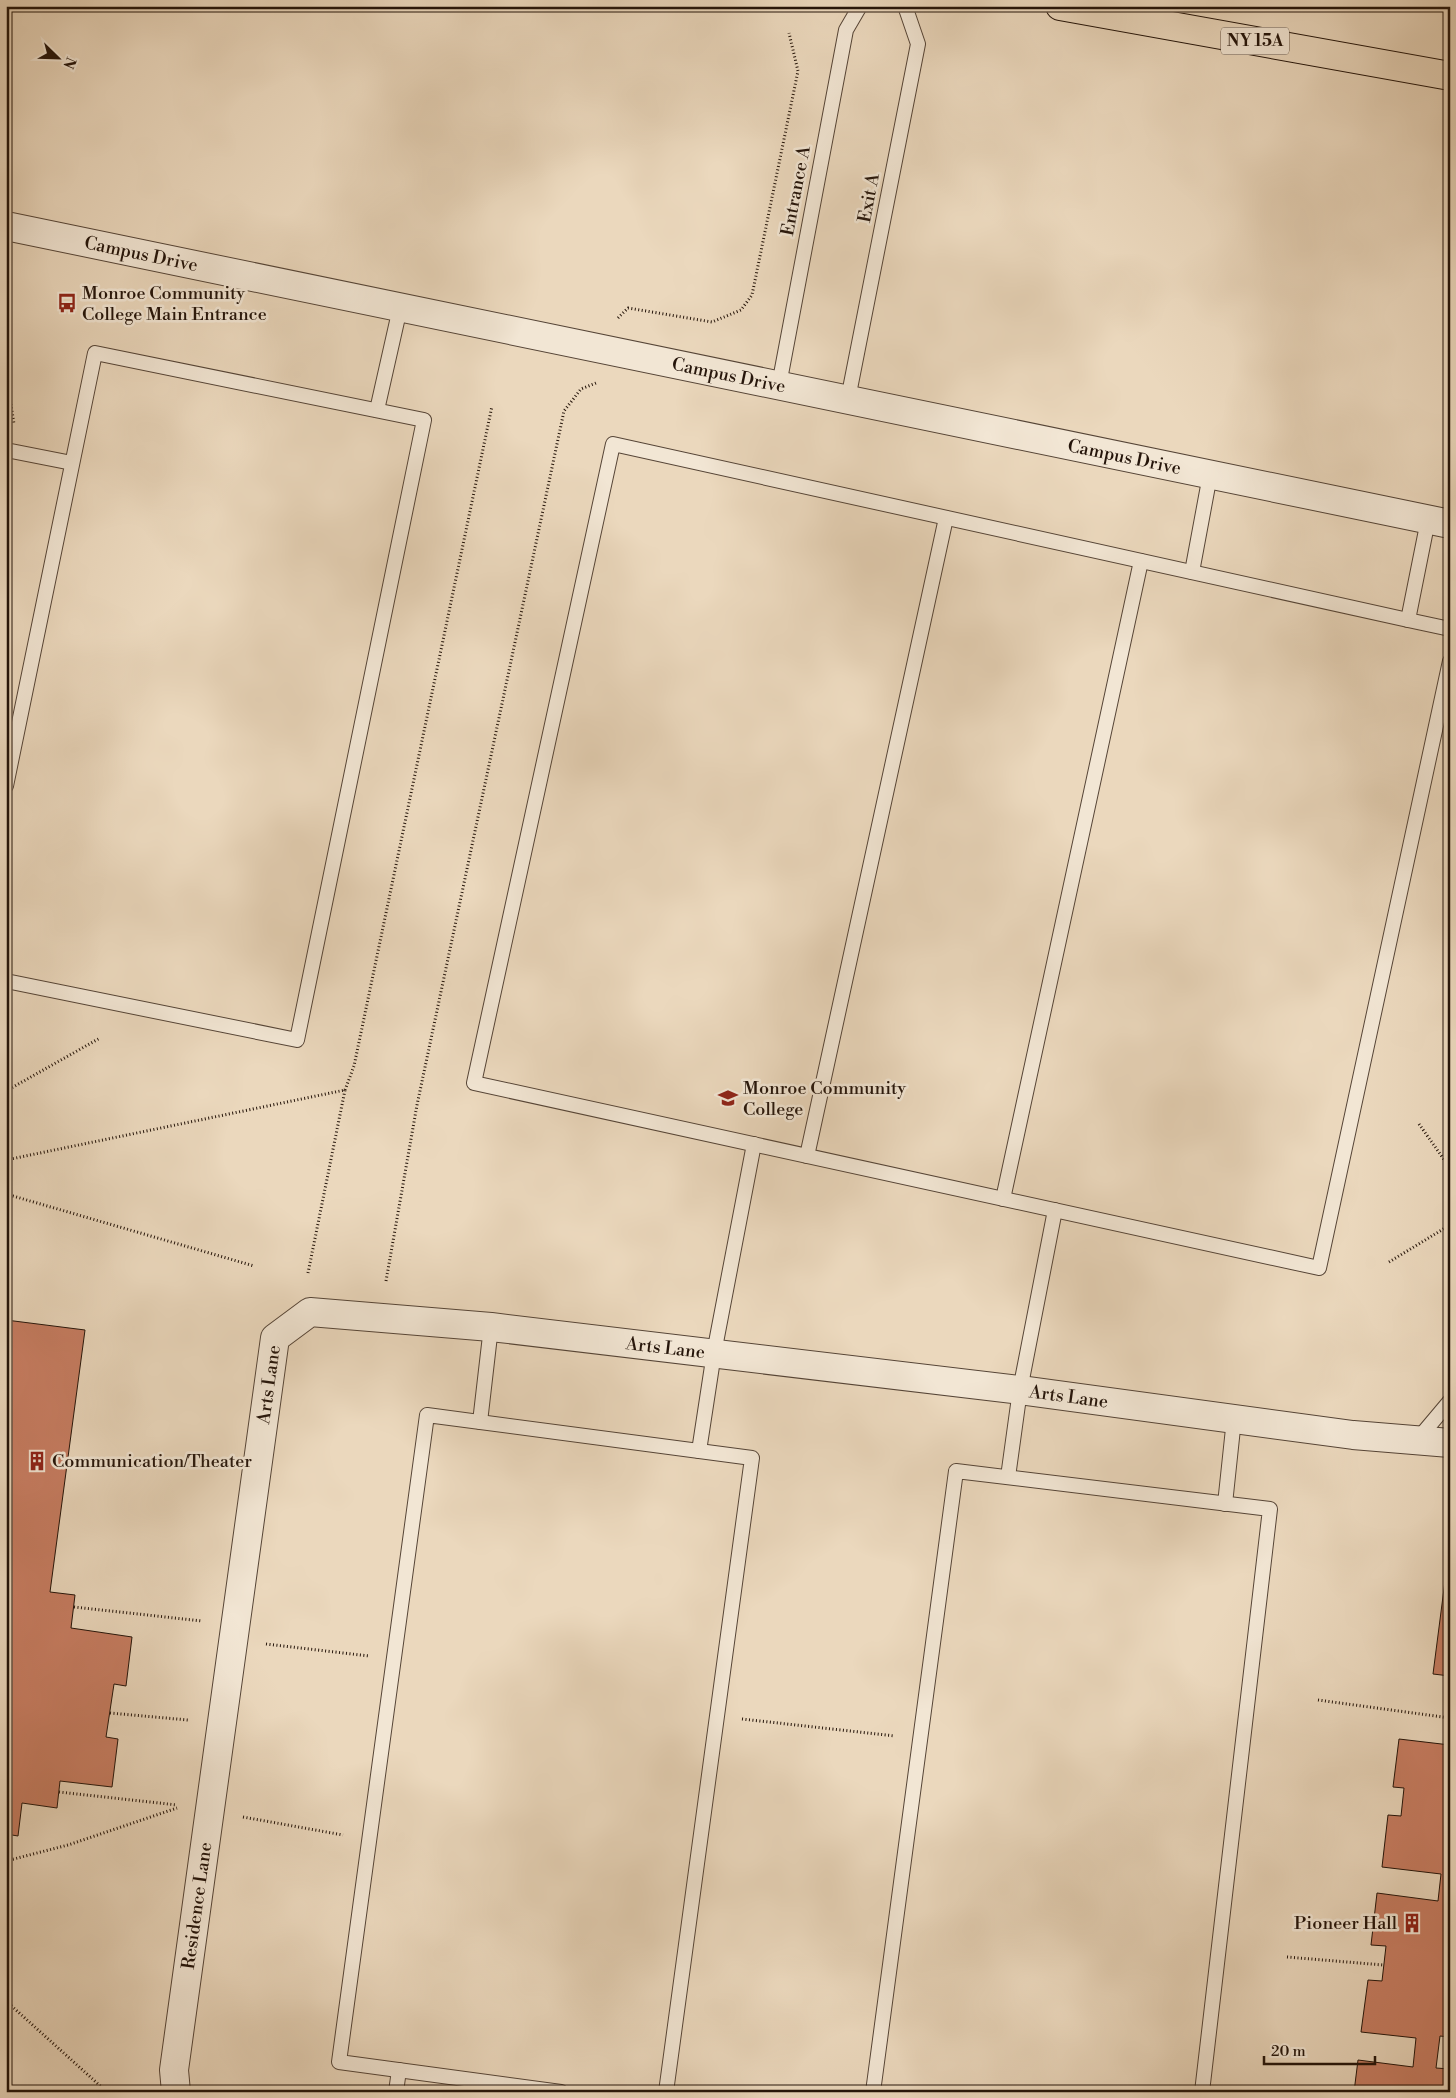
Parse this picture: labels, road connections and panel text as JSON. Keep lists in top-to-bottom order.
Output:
{
  "streets": {
    "main road": ["NY 15A"],
    "street": ["Campus Drive", "Arts Lane", "Residence Lane"],
    "lane": ["Entrance A", "Exit A"]
  },
  "crossings": [
    ["Entrance A", "Campus Drive"],
    ["Exit A", "Campus Drive"],
    ["Arts Lane", "Residence Lane"]
  ],
  "places": {
    "bus stop": ["Monroe Community College Main Entrance"],
    "school or university": ["Monroe Community College"],
    "building": ["Communication/Theater", "Pioneer Hall"]
  },
  "scale_bar": "20 m",
  "north": "bottom right"
}
